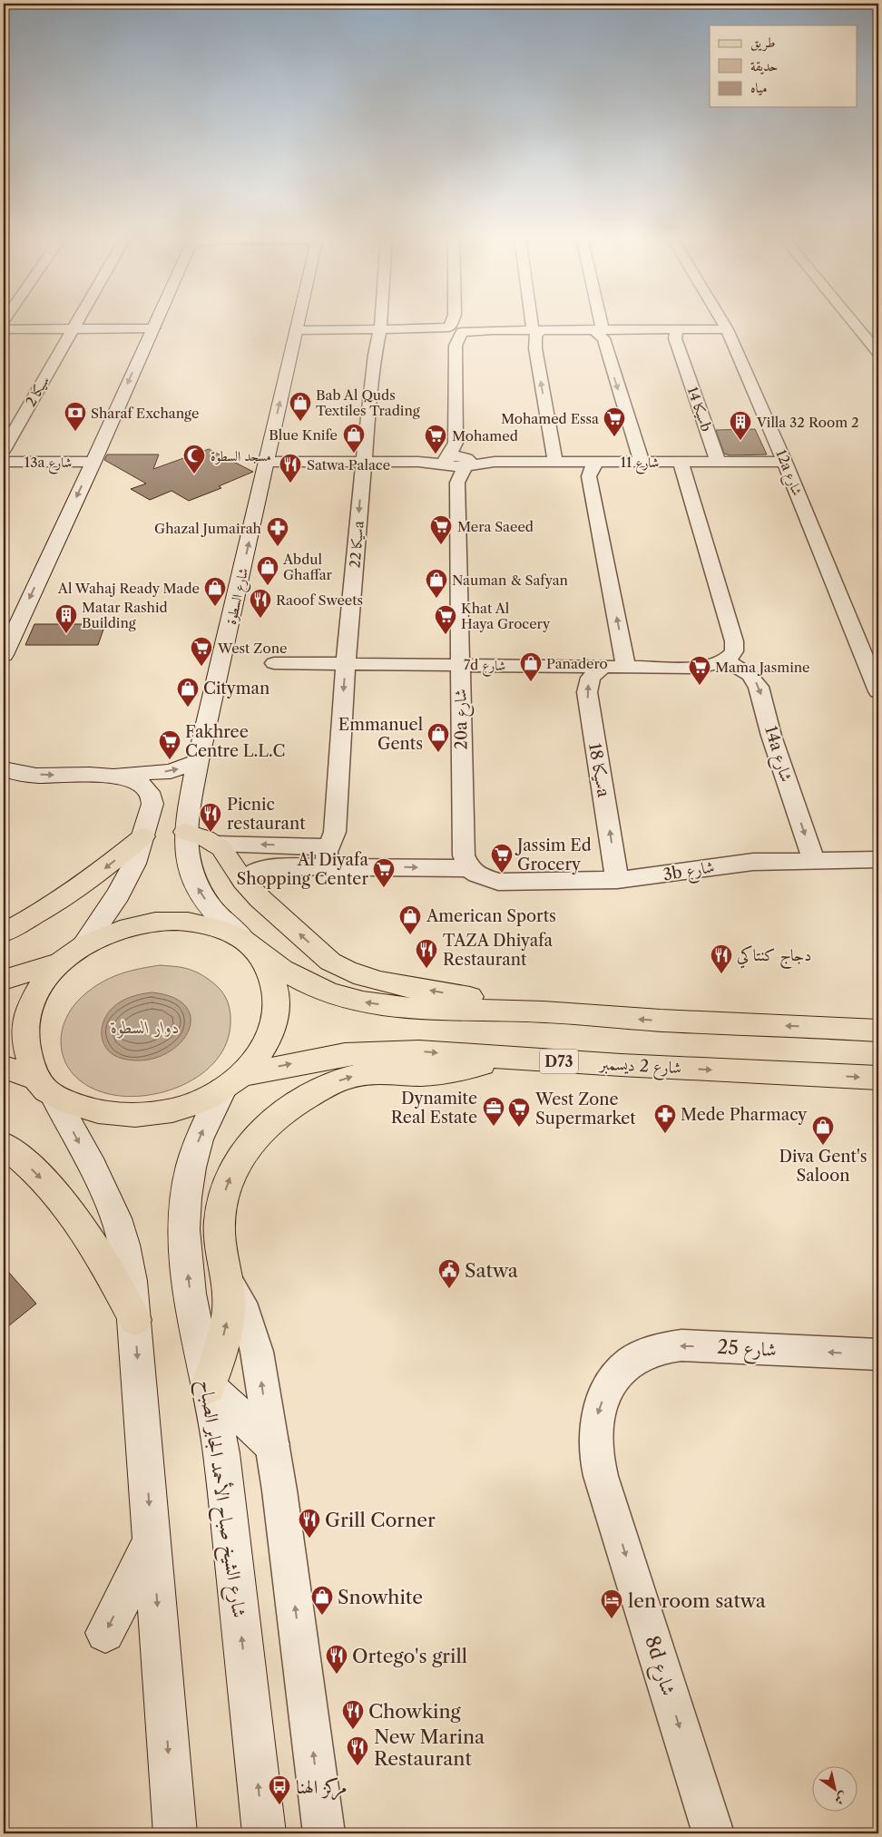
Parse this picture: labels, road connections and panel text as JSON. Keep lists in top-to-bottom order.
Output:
{
  "streets": {
    "main road": [
      "شارع السطوة",
      "D73",
      "شارع 2 ديسمبر",
      "شارع الشيخ صباح الأحمد الجابر الصباح"
    ],
    "street": [
      "سيكا 2",
      "سيكا 14b",
      "13a شارع",
      "شارع 11",
      "12a شارع",
      "سيكا 22a",
      "7d شارع",
      "20a شارع",
      "14a شارع",
      "سيكا 18a",
      "3b شارع",
      "شارع 25",
      "8d شارع"
    ]
  },
  "crossings": [
    ["سيكا 14b", "شارع 11"],
    ["شارع 11", "12a شارع"],
    ["شارع 11", "20a شارع"],
    ["سيكا 22a", "7d شارع"],
    ["7d شارع", "20a شارع"],
    ["7d شارع", "14a شارع"],
    ["7d شارع", "سيكا 18a"],
    ["20a شارع", "3b شارع"],
    ["14a شارع", "3b شارع"],
    ["سيكا 18a", "3b شارع"],
    ["شارع 2 ديسمبر", "شارع الشيخ صباح الأحمد الجابر الصباح"],
    ["شارع 25", "8d شارع"]
  ],
  "one_way": [
    "سيكا 22a",
    "14a شارع",
    "سيكا 18a",
    "شارع 25",
    "8d شارع"
  ],
  "water": ["دوار السطوة"],
  "places": {
    "shop": [
      "Bab Al Quds Textiles Trading",
      "Blue Knife",
      "Abdul Ghaffar",
      "Nauman & Safyan",
      "Al Wahaj Ready Made",
      "Panadero",
      "Cityman",
      "Emmanuel Gents",
      "American Sports",
      "Diva Gent's Saloon",
      "Snowhite"
    ],
    "bank": ["Sharaf Exchange"],
    "supermarket": [
      "Mohamed Essa",
      "Mohamed",
      "Mera Saeed",
      "Khat Al Haya Grocery",
      "West Zone",
      "Mama Jasmine",
      "Fakhree Centre L.L.C",
      "Jassim Ed Grocery",
      "Al Diyafa Shopping Center",
      "West Zone Supermarket"
    ],
    "building": ["Villa 32 Room 2", "Matar Rashid Building"],
    "mosque": ["مسجد السطوة"],
    "restaurant": [
      "Satwa Palace",
      "Raoof Sweets",
      "Picnic restaurant",
      "TAZA Dhiyafa Restaurant",
      "دجاج كنتاكي",
      "Grill Corner",
      "Ortego's grill",
      "Chowking",
      "New Marina Restaurant"
    ],
    "pharmacy": ["Ghazal Jumairah", "Mede Pharmacy"],
    "office": ["Dynamite Real Estate"],
    "public building": ["Satwa"],
    "hotel": ["len room satwa"],
    "bus stop": ["مركز الهنا"]
  },
  "legend": ["طريق", "حديقة", "مياه"],
  "north": "bottom right"
}
